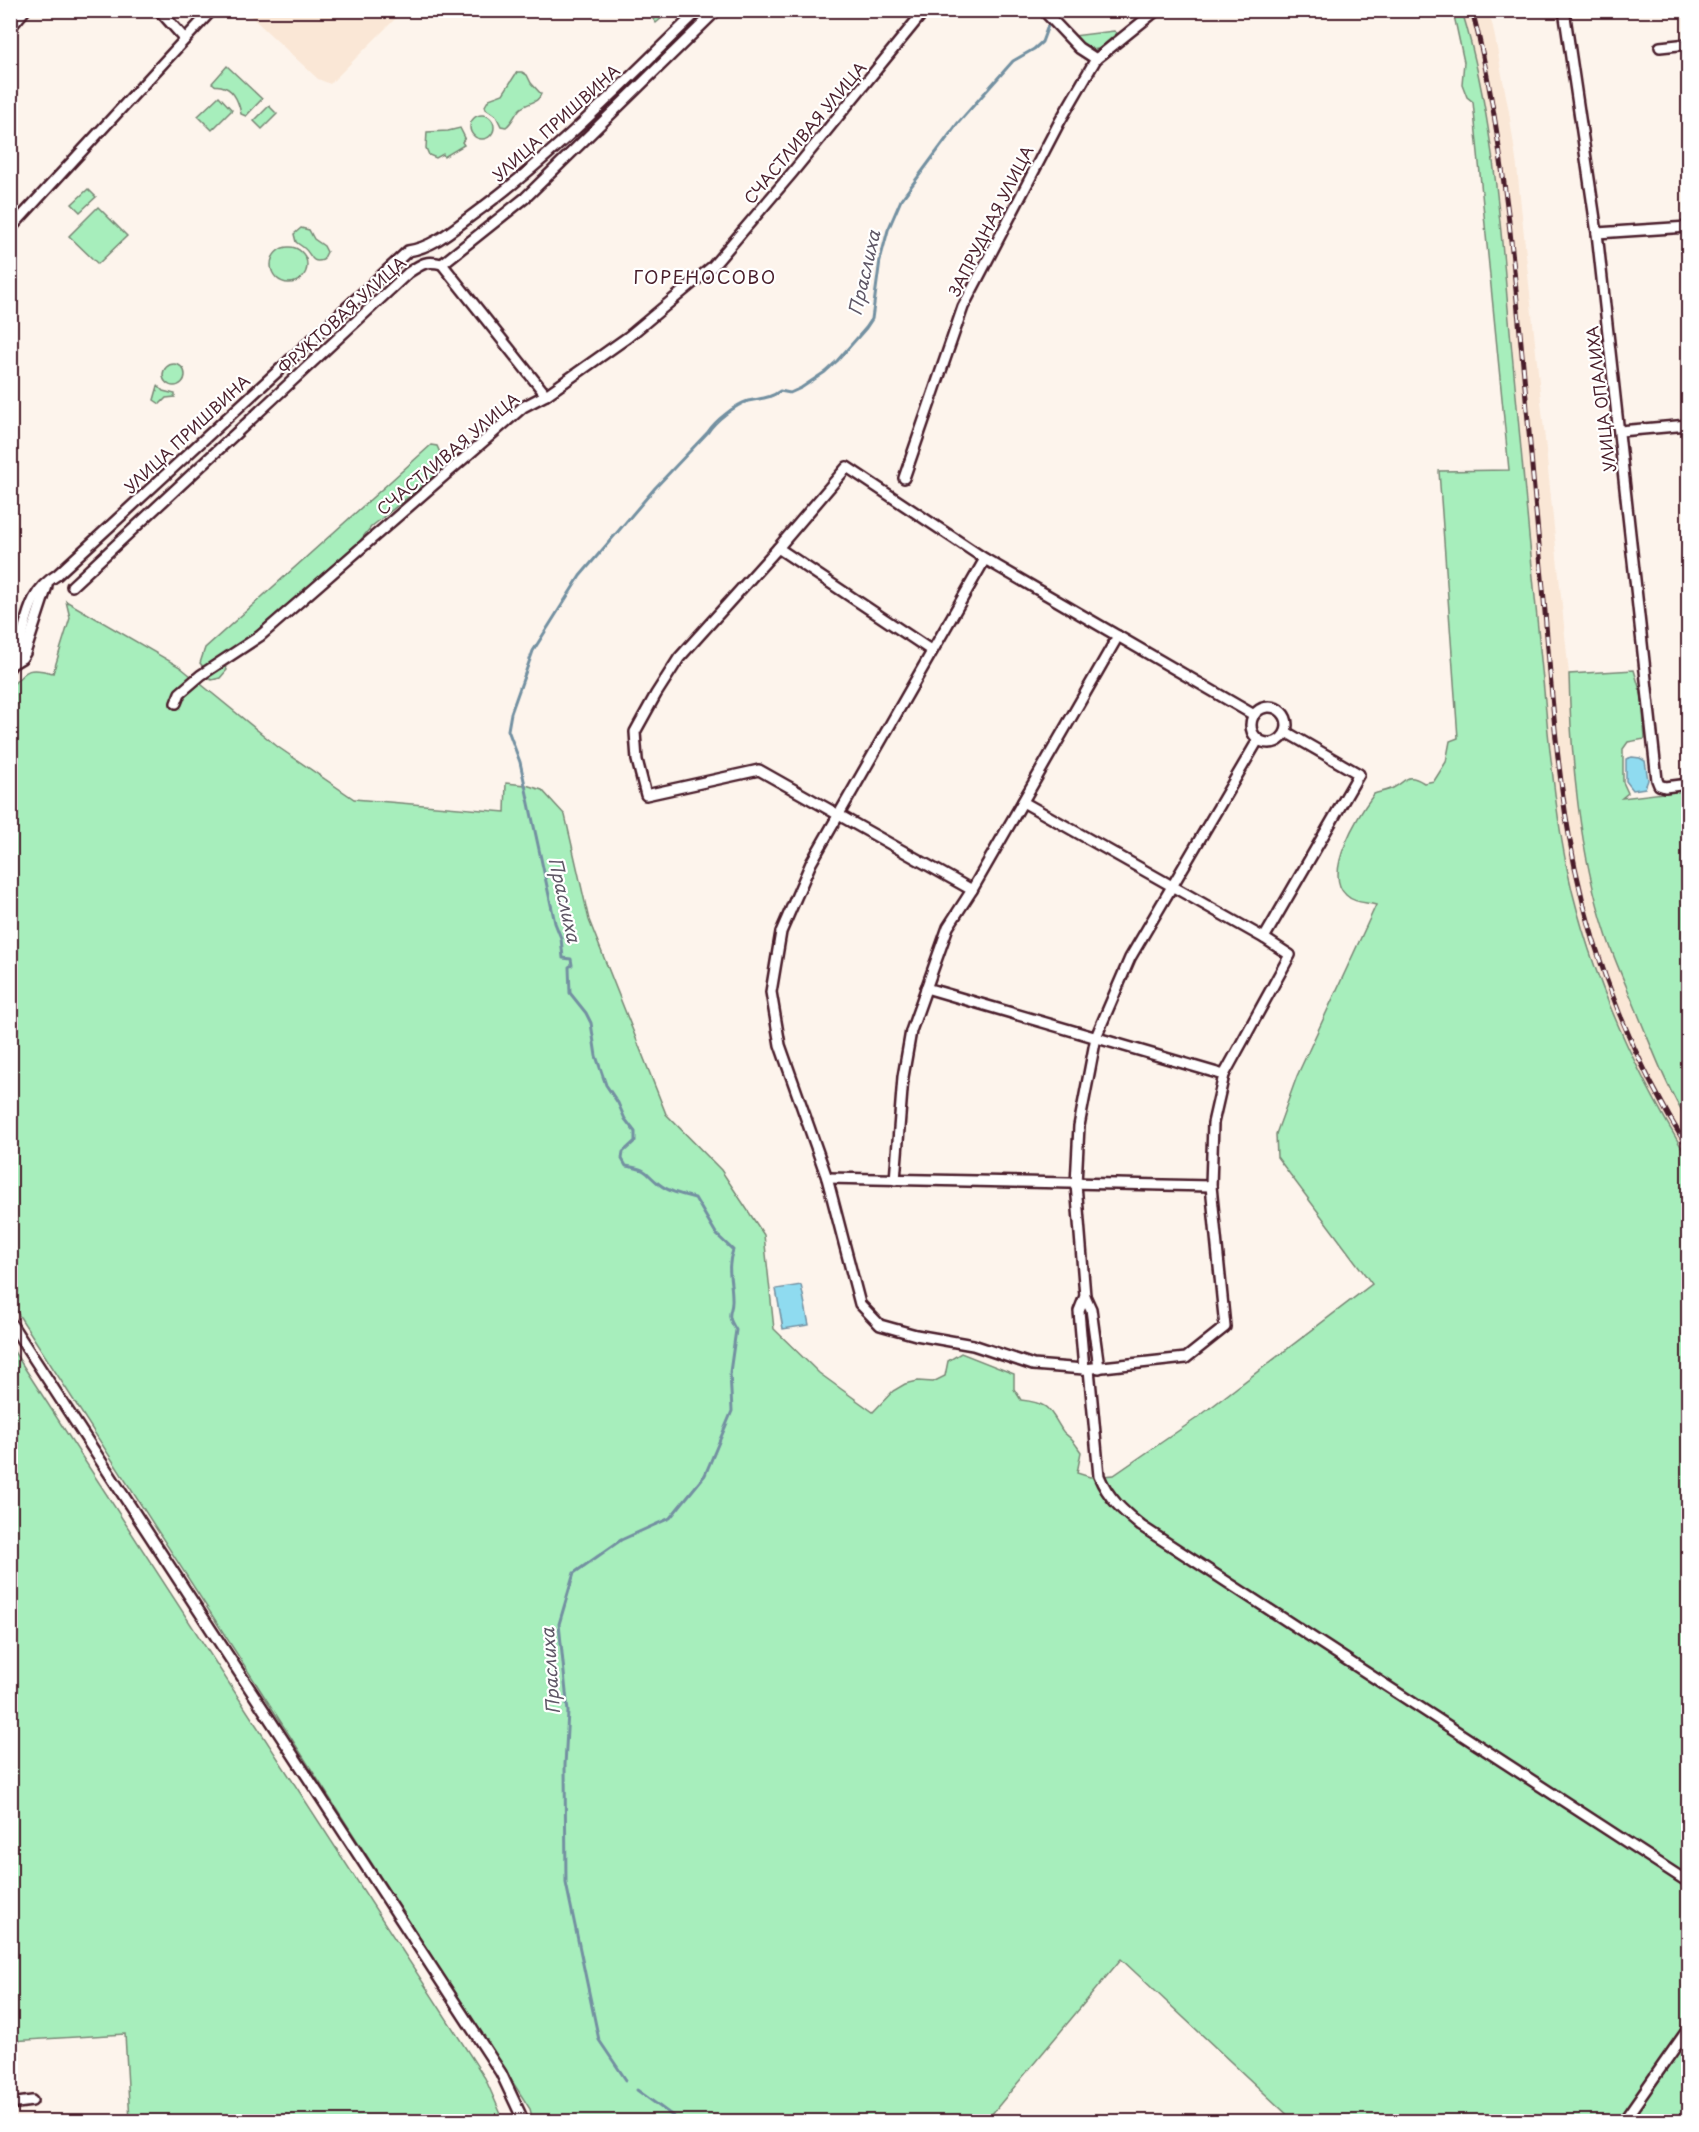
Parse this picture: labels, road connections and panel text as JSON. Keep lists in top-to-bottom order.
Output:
{
  "streets": {
    "street": [
      "УЛИЦА ПРИШВИНА",
      "СЧАСТЛИВАЯ УЛИЦА",
      "ЗАПРУДНАЯ УЛИЦА",
      "ФРУКТОВАЯ УЛИЦА",
      "УЛИЦА ОПАЛИХА"
    ]
  },
  "districts": ["ГОРЕНОСОВО"],
  "water": ["Праслиха"]
}
